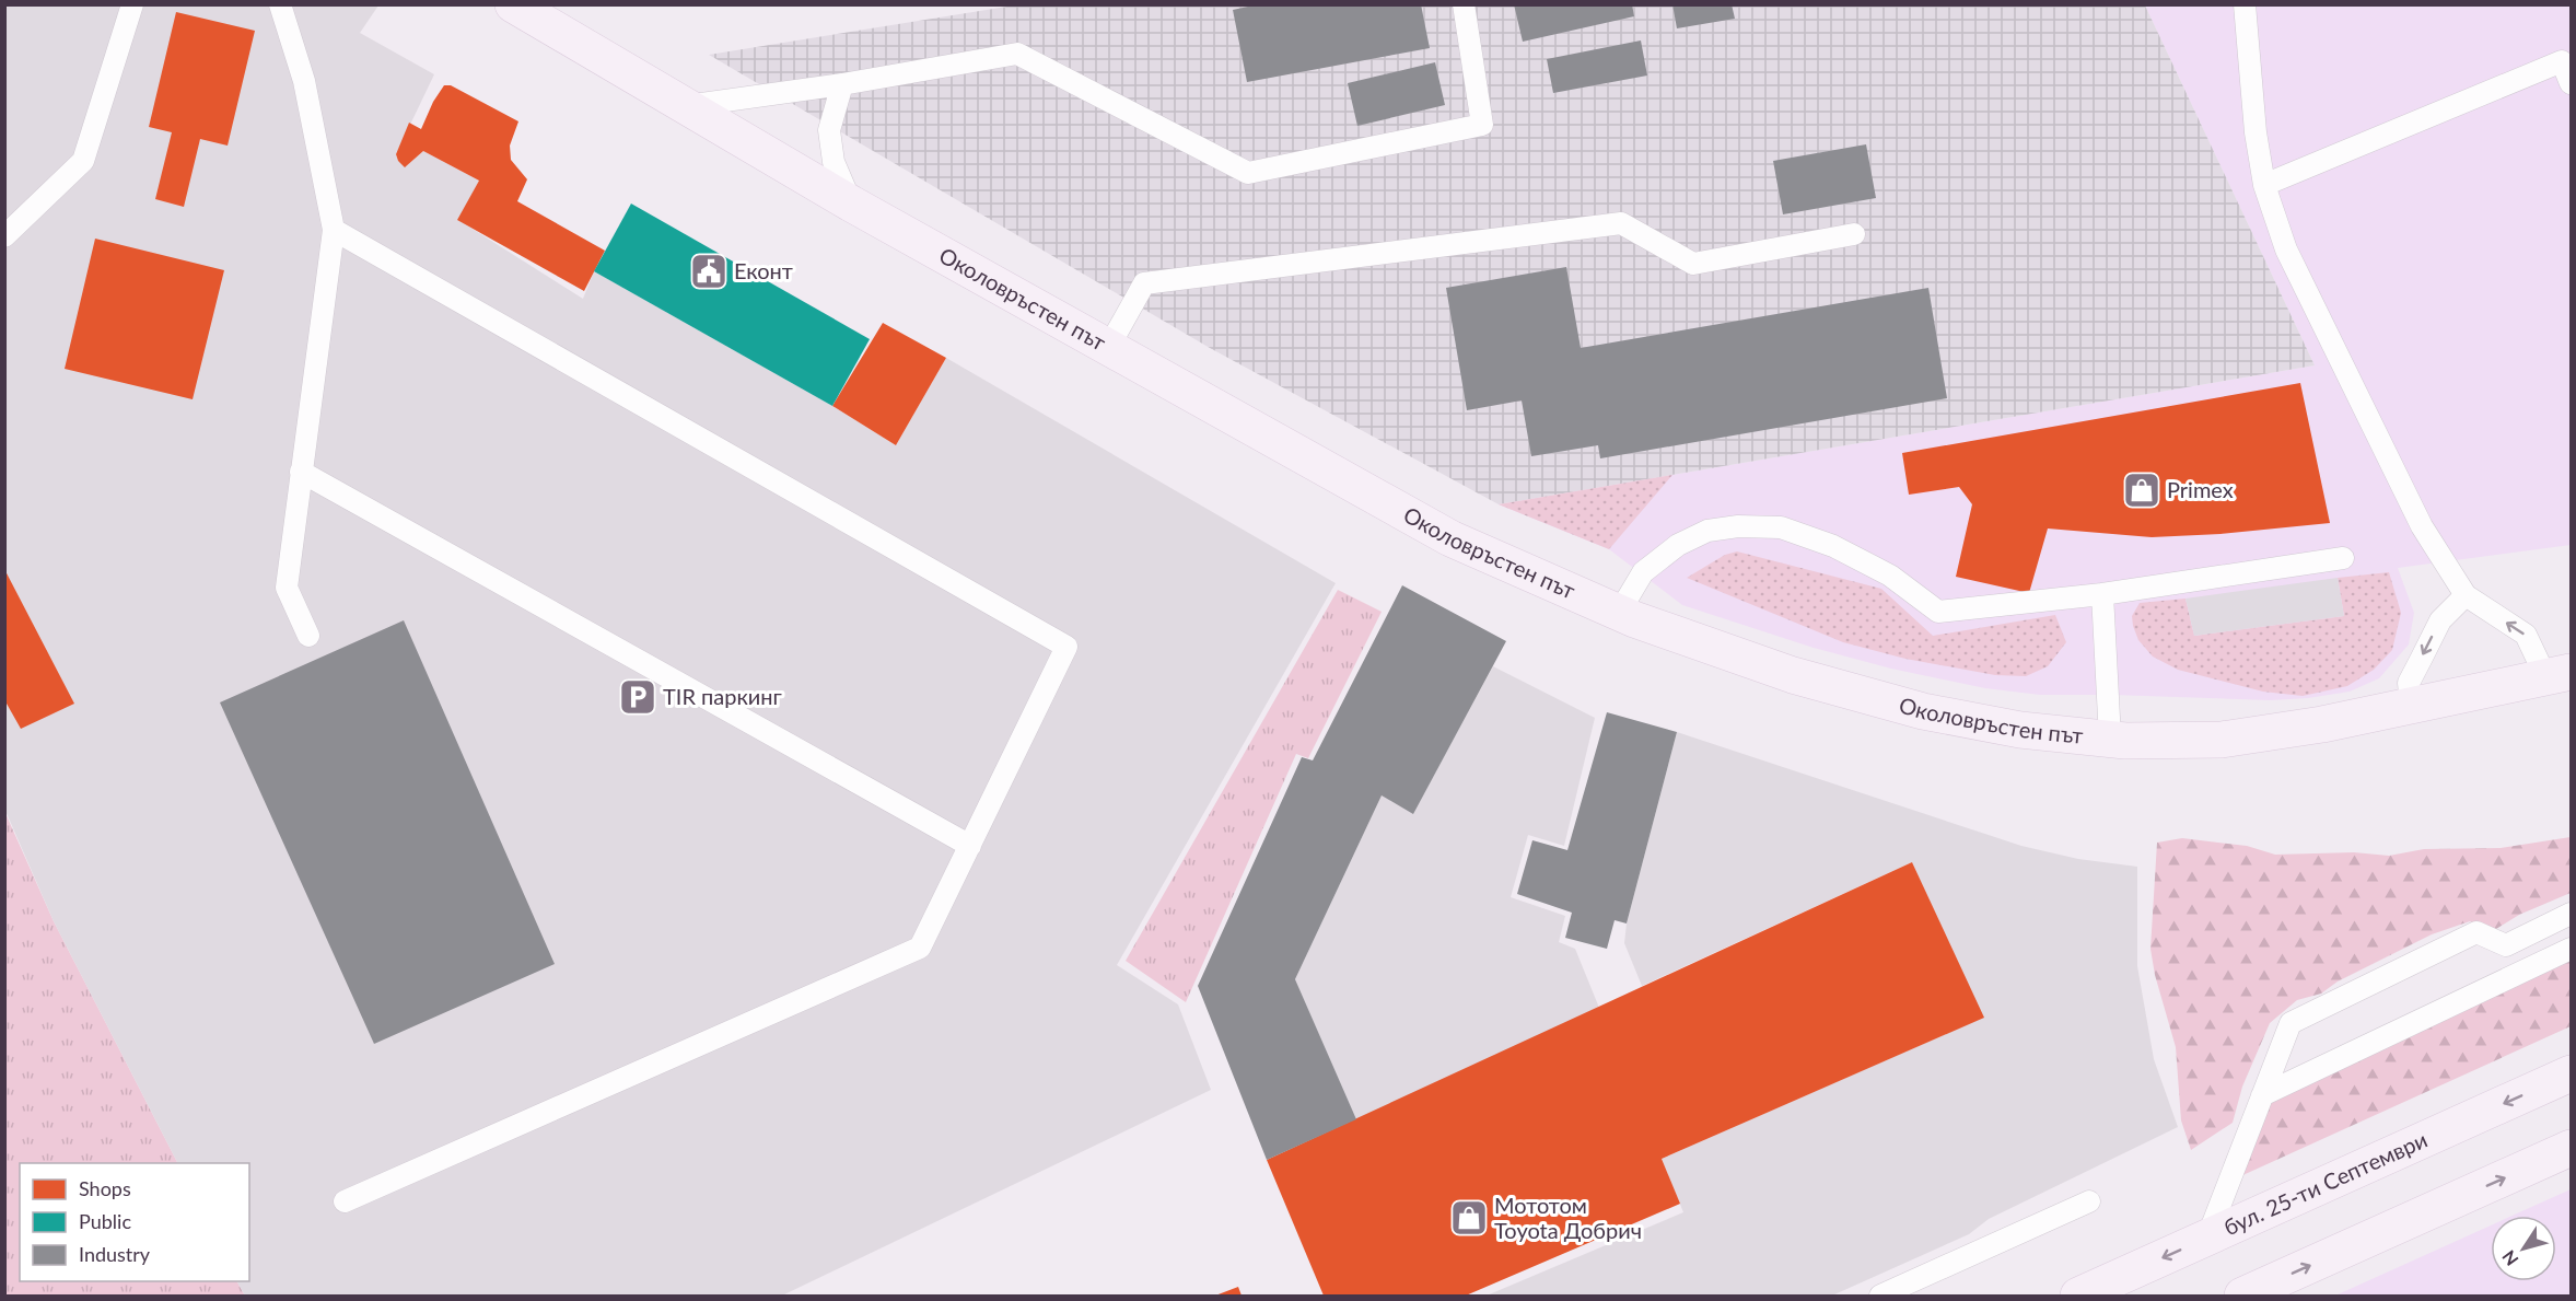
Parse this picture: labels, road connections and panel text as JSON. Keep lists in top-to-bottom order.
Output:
{
  "streets": {
    "main road": ["Околовръстен път", "бул. 25-ти Септември"]
  },
  "places": {
    "public building": ["Еконт"],
    "shop": ["Primex", "Мототом Toyota Добрич"],
    "parking": ["TIR паркинг"]
  },
  "legend": ["Shops", "Public", "Industry"],
  "north": "bottom left"
}
